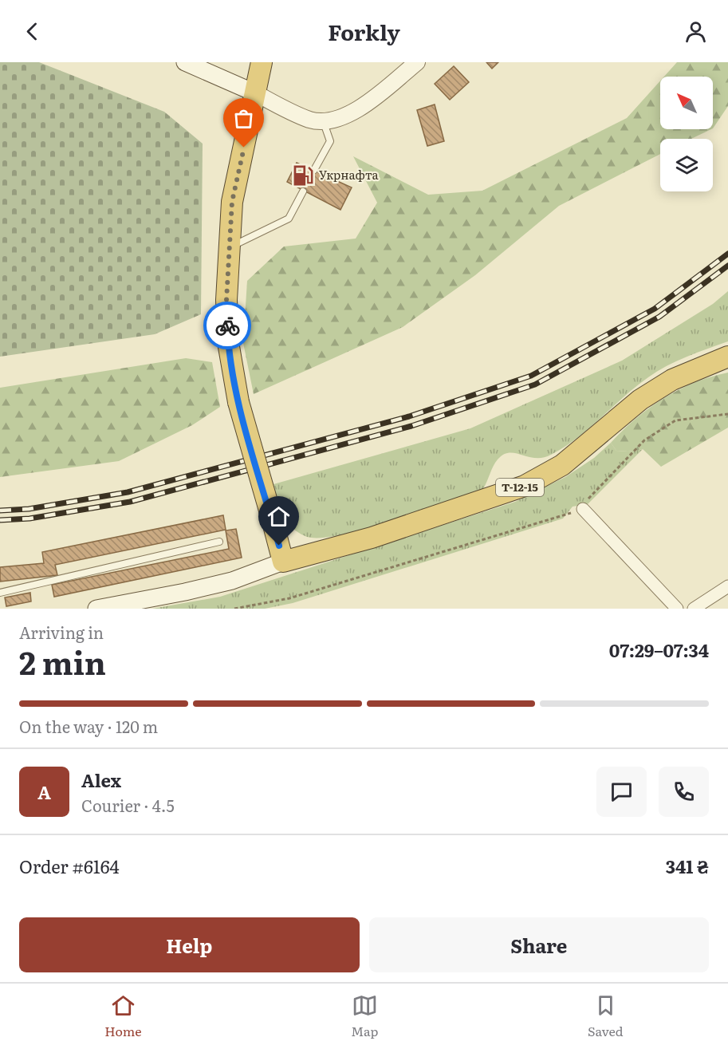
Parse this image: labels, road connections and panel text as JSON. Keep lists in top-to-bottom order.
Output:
{
  "streets": {
    "highway": ["Т-12-15"]
  },
  "places": {
    "fuel station": ["Укрнафта"]
  },
  "north": "top left",
  "page": {
    "header": "Forkly",
    "heading": ["2 min", "Arriving in", "07:29–07:34"],
    "panel": [
      "Alex",
      "Courier · 4.5",
      "Order #6164",
      "341 ₴"
    ],
    "bar": "On the way · 120 m",
    "round": "A",
    "buttons": ["Help", "Share"],
    "tabs": ["Home", "Map", "Saved"]
  }
}
